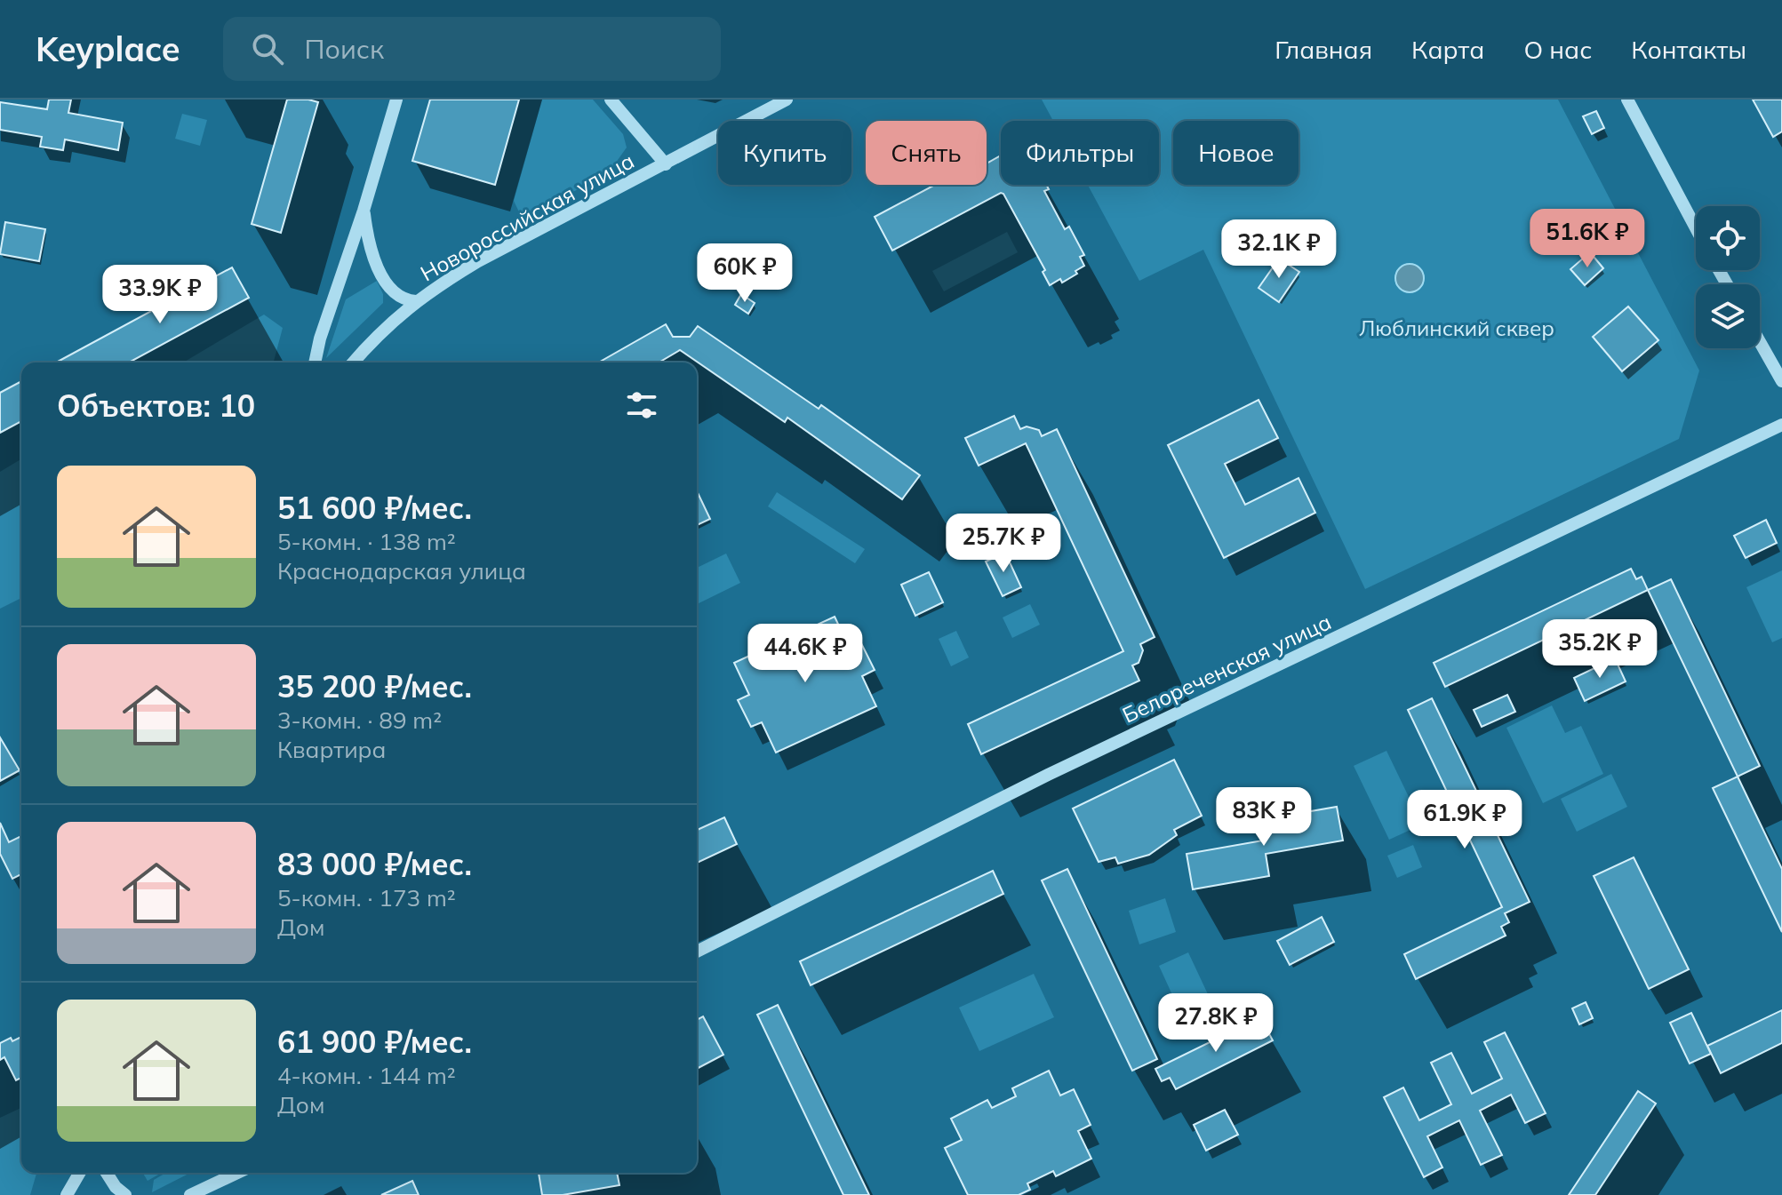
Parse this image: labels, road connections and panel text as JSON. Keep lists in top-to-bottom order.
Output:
{
  "streets": {
    "street": ["Новороссийская улица", "Белореченская улица"]
  },
  "parks": ["Люблинский сквер"],
  "page": {
    "header": "Keyplace",
    "search": "Поиск",
    "nav": [
      "Главная",
      "Карта",
      "О нас",
      "Контакты"
    ],
    "chip": [
      "Купить",
      "Снять",
      "Фильтры",
      "Новое"
    ],
    "price": [
      "51.6K ₽",
      "32.1K ₽",
      "60K ₽",
      "33.9K ₽",
      "25.7K ₽",
      "35.2K ₽",
      "44.6K ₽",
      "83K ₽",
      "61.9K ₽",
      "27.8K ₽"
    ],
    "heading": "Объектов: 10",
    "list": [
      {
        "name": "51 600 ₽/мес.",
        "note": "5-комн. · 138 m² · Краснодарская улица"
      },
      {
        "name": "35 200 ₽/мес.",
        "note": "3-комн. · 89 m² · Квартира"
      },
      {
        "name": "83 000 ₽/мес.",
        "note": "5-комн. · 173 m² · Дом"
      },
      {
        "name": "61 900 ₽/мес.",
        "note": "4-комн. · 144 m² · Дом"
      }
    ]
  }
}
